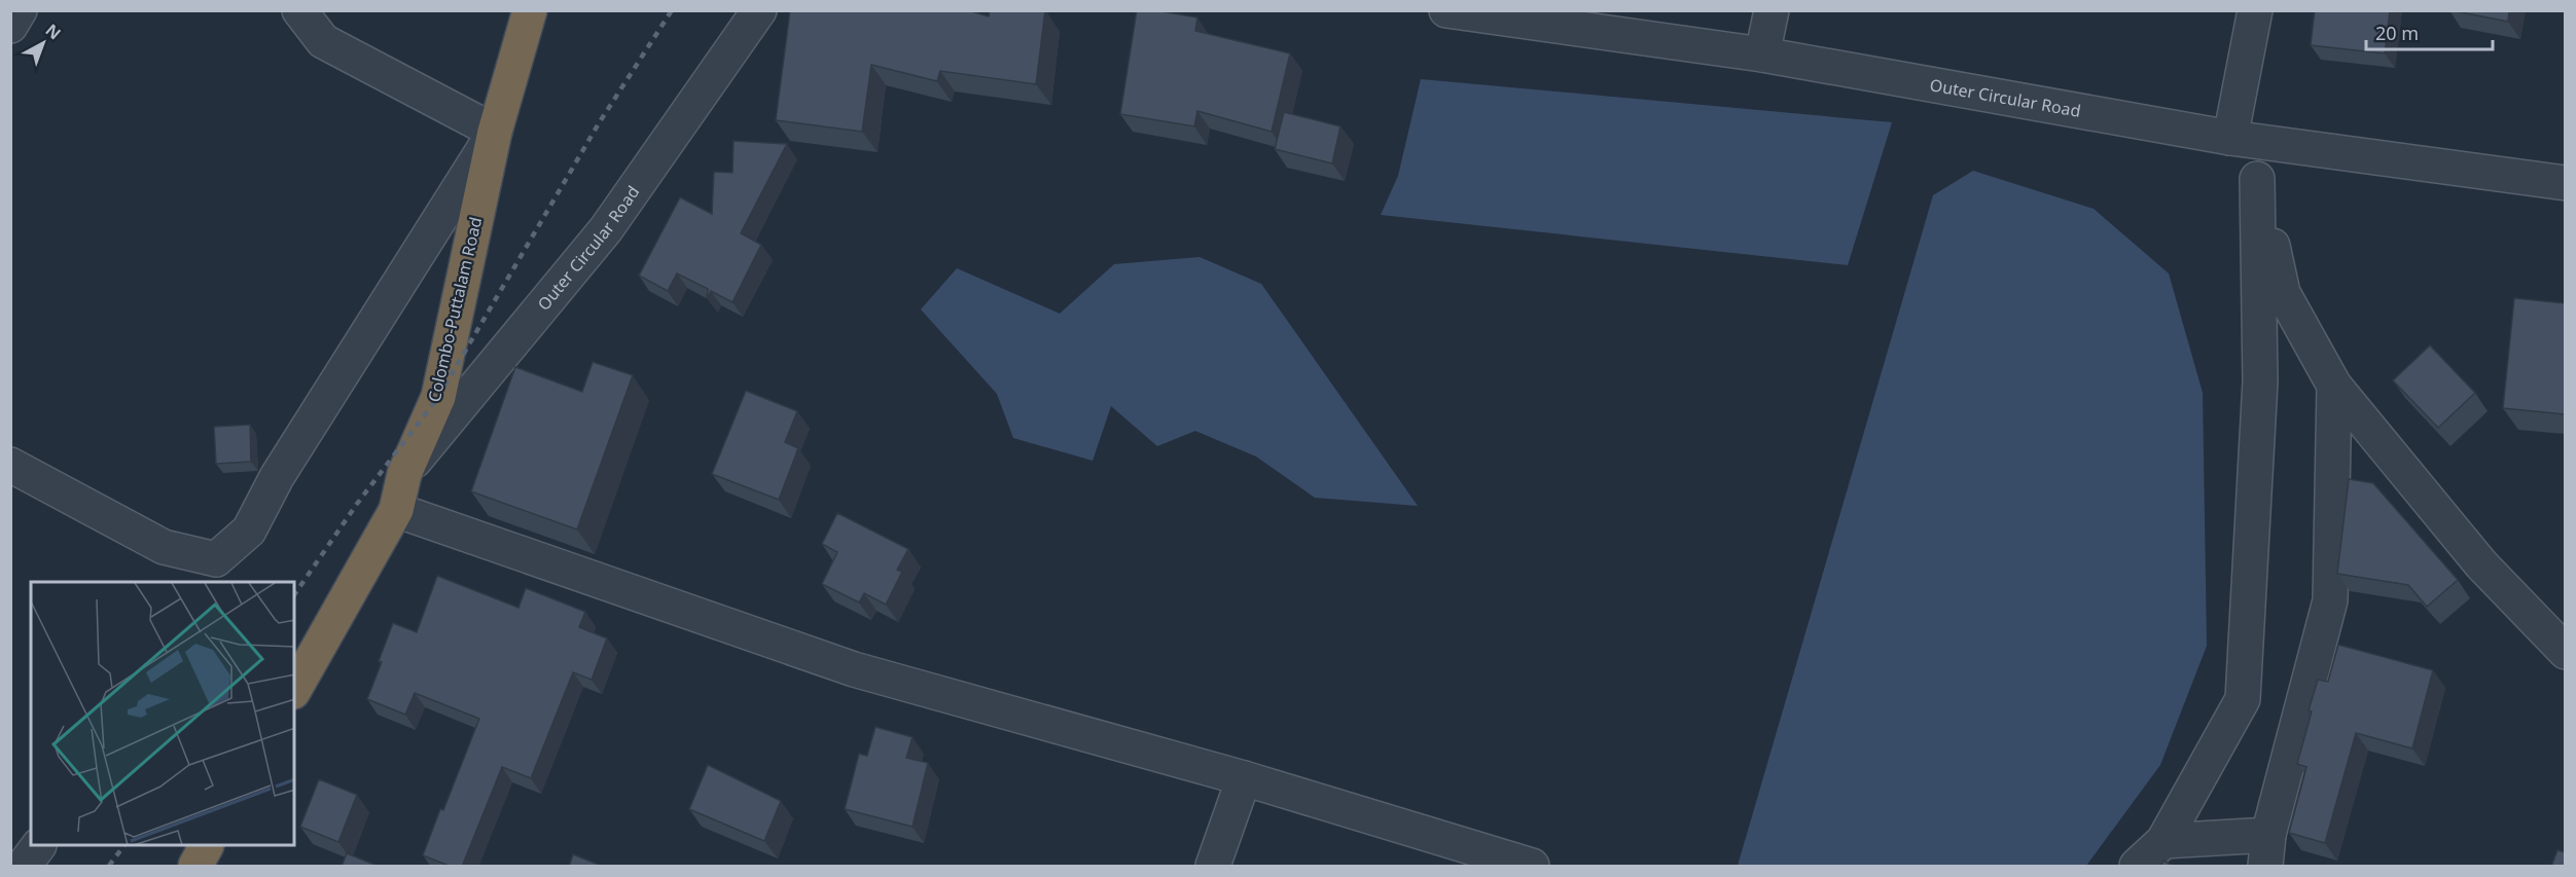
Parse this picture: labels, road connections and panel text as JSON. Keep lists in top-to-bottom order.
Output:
{
  "streets": {
    "highway": ["Colombo-Puttalam Road"],
    "street": ["Outer Circular Road"]
  },
  "crossings": [
    ["Outer Circular Road", "Colombo-Puttalam Road"]
  ],
  "scale_bar": "20 m",
  "north": "top right"
}
